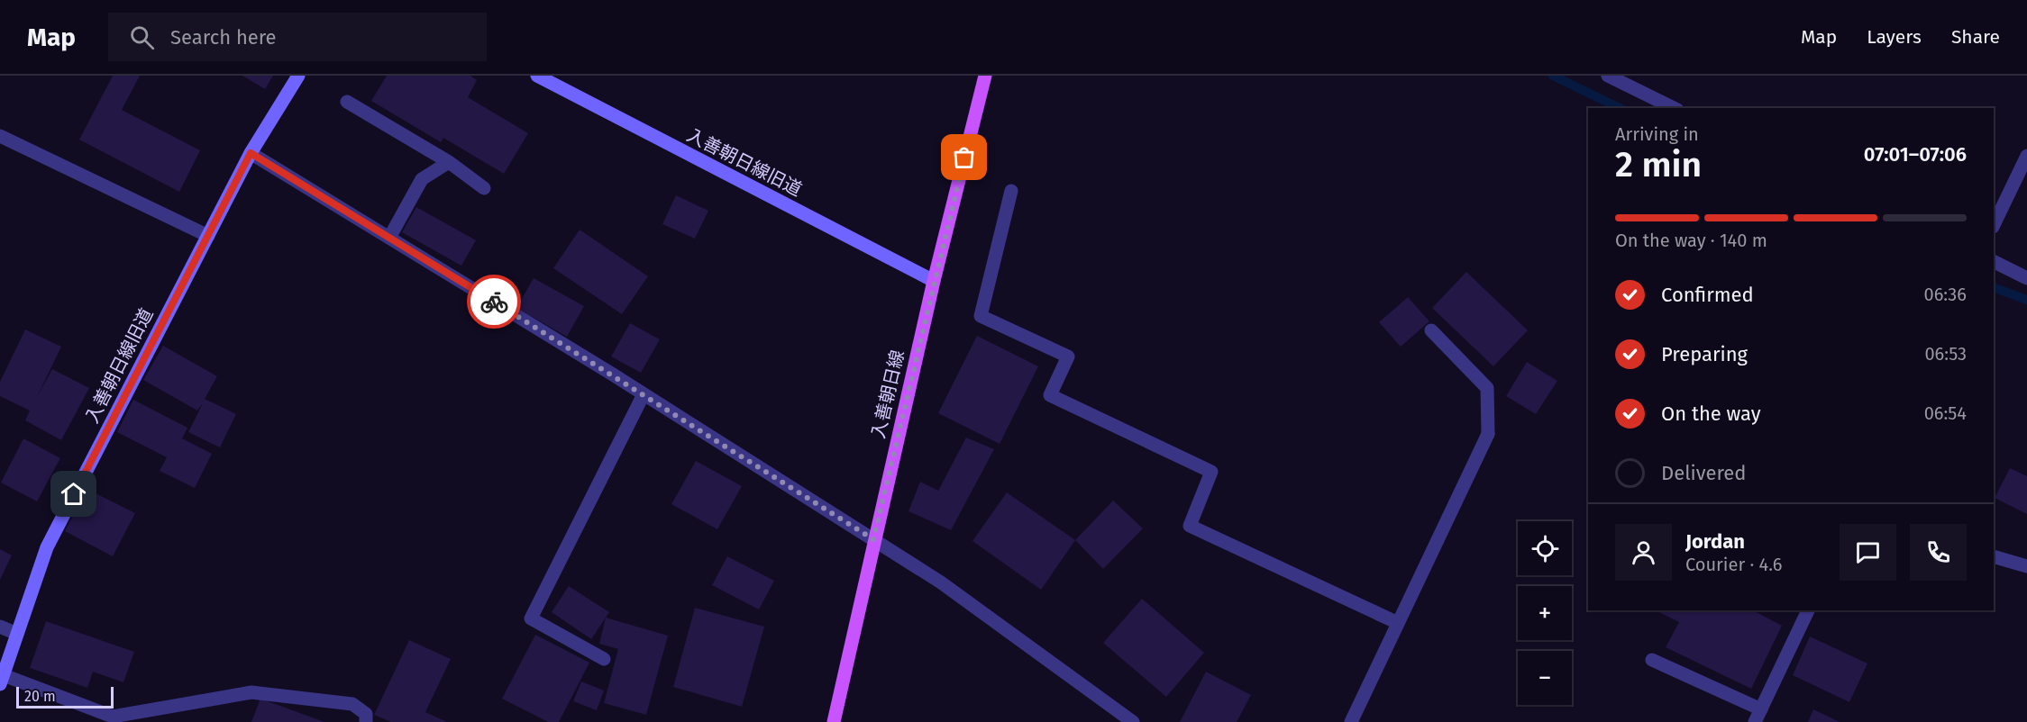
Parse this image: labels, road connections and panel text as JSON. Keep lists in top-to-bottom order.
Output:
{
  "streets": {
    "main road": ["入善朝日線"],
    "street": ["入善朝日線旧道"]
  },
  "crossings": [
    ["入善朝日線旧道", "入善朝日線"]
  ],
  "scale_bar": "20 m",
  "page": {
    "header": "Map",
    "search": "Search here",
    "nav": ["Map", "Layers", "Share"],
    "heading": ["2 min", "Arriving in", "07:01–07:06"],
    "panel": ["Jordan", "Courier · 4.6"],
    "bar": "On the way · 140 m",
    "list": [
      ["Confirmed", "06:36"],
      ["Preparing", "06:53"],
      ["On the way", "06:54"],
      "Delivered"
    ],
    "map_buttons": ["+", "−"],
    "scale": "20 m"
  }
}
